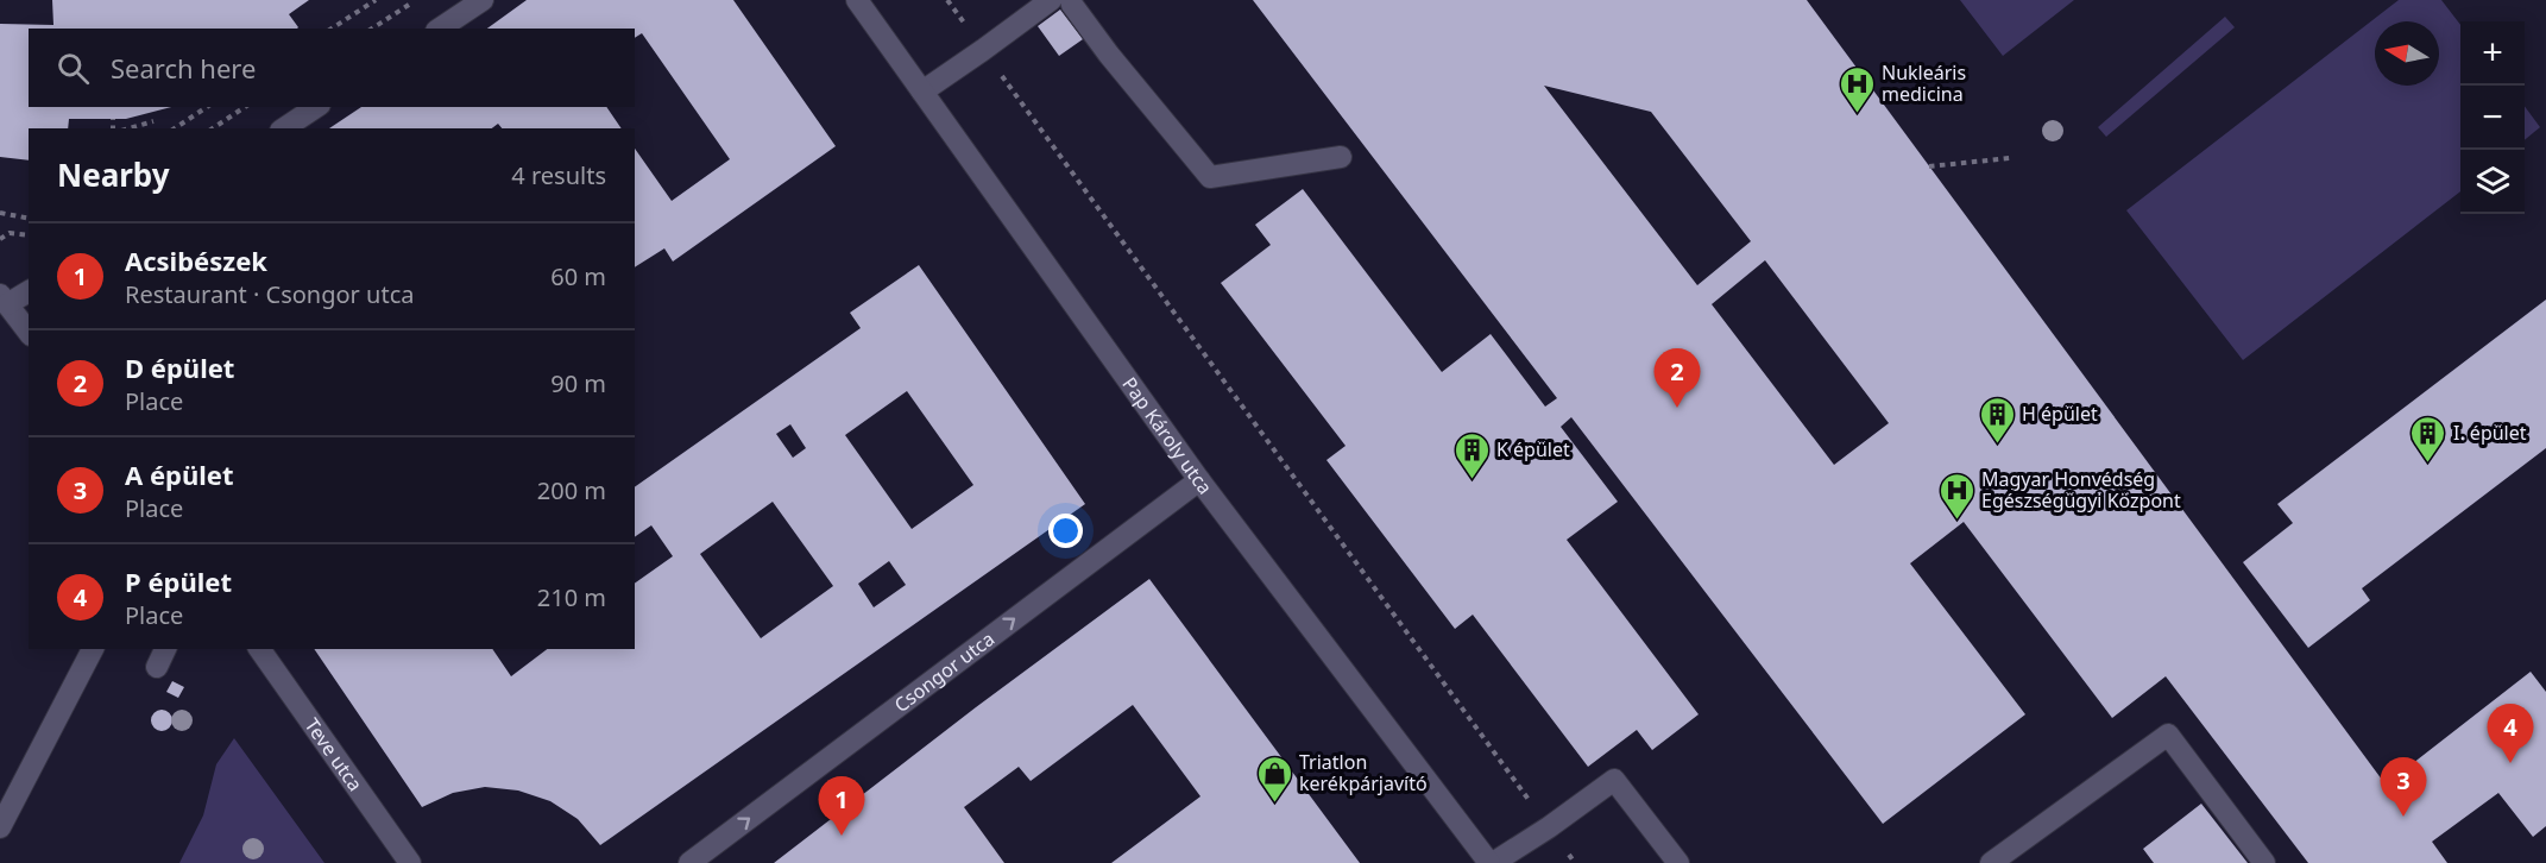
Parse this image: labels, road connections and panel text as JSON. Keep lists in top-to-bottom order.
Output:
{
  "streets": {
    "street": ["Pap Károly utca", "Csongor utca", "Teve utca"]
  },
  "crossings": [
    ["Pap Károly utca", "Csongor utca"]
  ],
  "one_way": ["Csongor utca"],
  "places": {
    "hospital": ["Nukleáris medicina", "Magyar Honvédség Egészségügyi Központ"],
    "building": ["H épület", "I. épület", "K épület"],
    "shop": ["Triatlon kerékpárjavító"]
  },
  "north": "left",
  "page": {
    "map_buttons": ["+", "−"],
    "search": "Search here",
    "heading": ["Nearby", "4 results"],
    "list": [
      {
        "mark": "1",
        "name": "Acsibészek",
        "note": "Restaurant · Csongor utca",
        "value": "60 m"
      },
      {
        "mark": "2",
        "name": "D épület",
        "note": "Place",
        "value": "90 m"
      },
      {
        "mark": "3",
        "name": "A épület",
        "note": "Place",
        "value": "200 m"
      },
      {
        "mark": "4",
        "name": "P épület",
        "note": "Place",
        "value": "210 m"
      }
    ],
    "pins": [
      "2",
      "4",
      "3",
      "1"
    ]
  }
}
